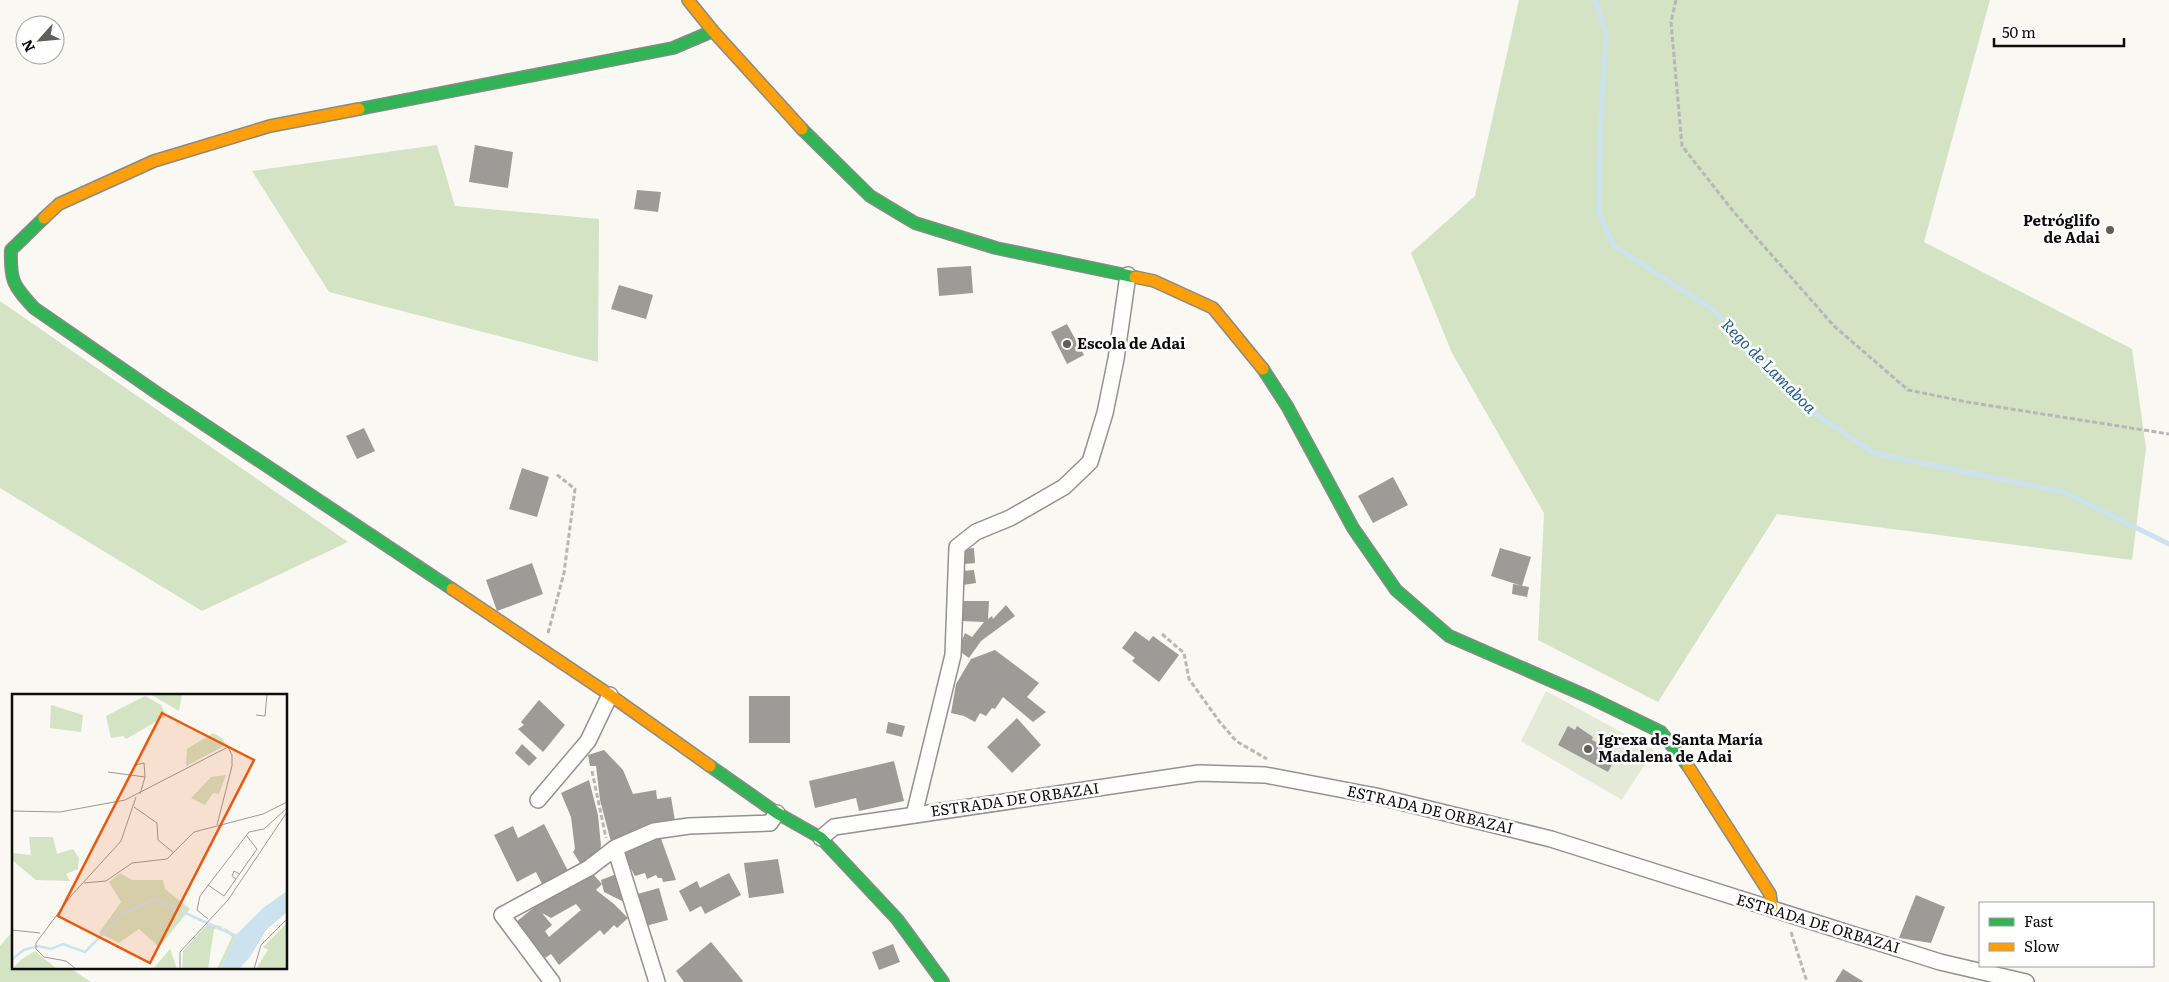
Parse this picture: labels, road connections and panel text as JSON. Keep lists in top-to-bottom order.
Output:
{
  "streets": {
    "street": ["ESTRADA DE ORBAZAI"]
  },
  "water": ["Rego de Lamaboa"],
  "places": ["Petróglifo de Adai", "Escola de Adai", "Igrexa de Santa María Madalena de Adai"],
  "legend": ["Fast", "Slow"],
  "scale_bar": "50 m",
  "north": "bottom left"
}
